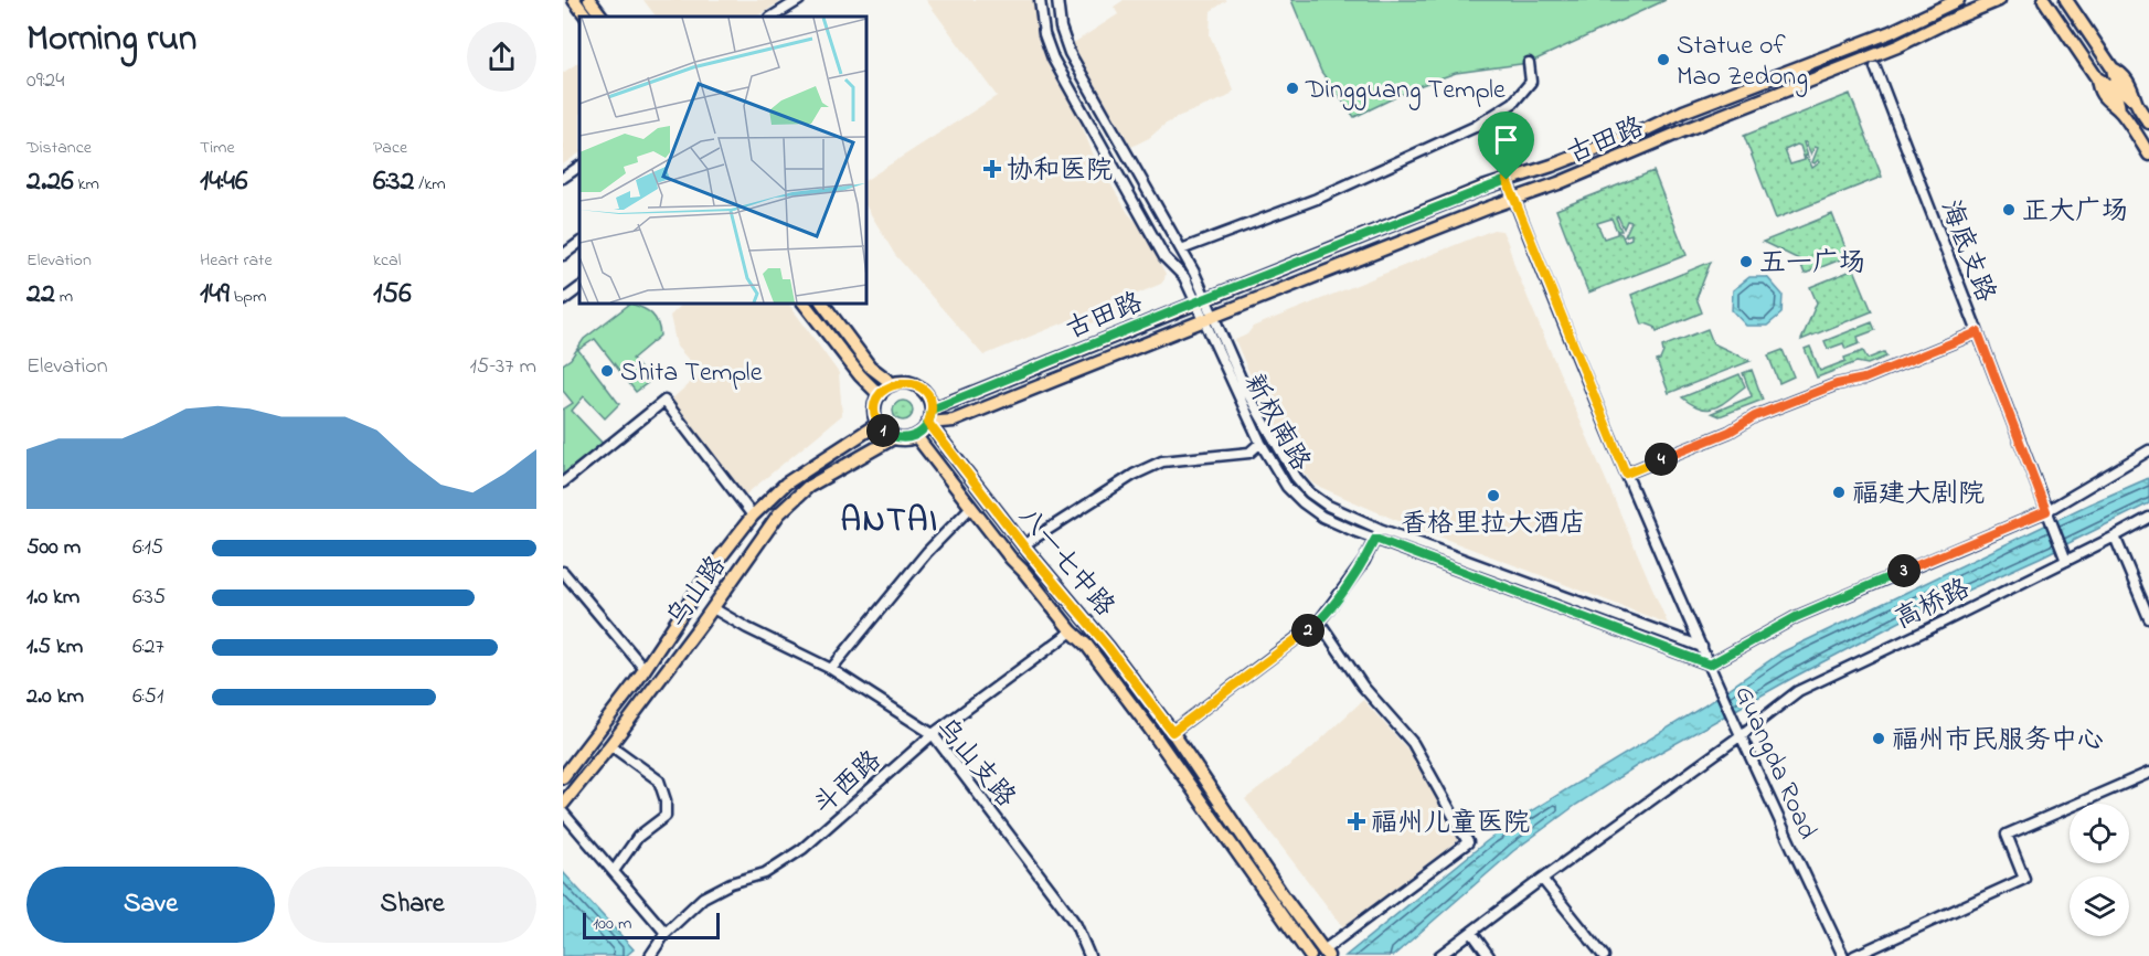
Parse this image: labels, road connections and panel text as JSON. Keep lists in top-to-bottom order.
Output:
{
  "streets": {
    "main road": ["古田路", "八一七中路", "乌山路"],
    "street": [
      "海底支路",
      "新权南路",
      "高桥路",
      "乌山支路",
      "Guangda Road",
      "斗西路"
    ]
  },
  "crossings": [
    ["古田路", "新权南路"],
    ["古田路", "八一七中路"],
    ["古田路", "乌山路"],
    ["古田路", "Guangda Road"],
    ["海底支路", "高桥路"],
    ["新权南路", "Guangda Road"],
    ["八一七中路", "乌山路"],
    ["八一七中路", "斗西路"],
    ["乌山路", "乌山支路"],
    ["高桥路", "Guangda Road"],
    ["乌山支路", "斗西路"]
  ],
  "districts": ["ANTAI"],
  "places": {
    "other": [
      "Statue of Mao Zedong",
      "Dingguang Temple",
      "正大广场",
      "五一广场",
      "Shita Temple",
      "福建大剧院",
      "香格里拉大酒店",
      "福州市民服务中心"
    ],
    "health": ["协和医院", "福州儿童医院"]
  },
  "scale_bar": "100 m",
  "page": {
    "heading": ["Morning run", "09:24"],
    "stats": [
      ["Distance", "2.26 km"],
      ["Time", "14:46"],
      ["Pace", "6:32 /km"],
      ["Elevation", "22 m"],
      ["Heart rate", "149 bpm"],
      ["kcal", "156"]
    ],
    "chart": ["Elevation", "15–37 m"],
    "pins": [
      "1",
      "4",
      "3",
      "2"
    ],
    "list": [
      {
        "name": "500 m",
        "note": "6:15"
      },
      {
        "name": "1.0 km",
        "note": "6:35"
      },
      {
        "name": "1.5 km",
        "note": "6:27"
      },
      {
        "name": "2.0 km",
        "note": "6:51"
      }
    ],
    "buttons": ["Save", "Share"],
    "scale": "100 m"
  }
}
